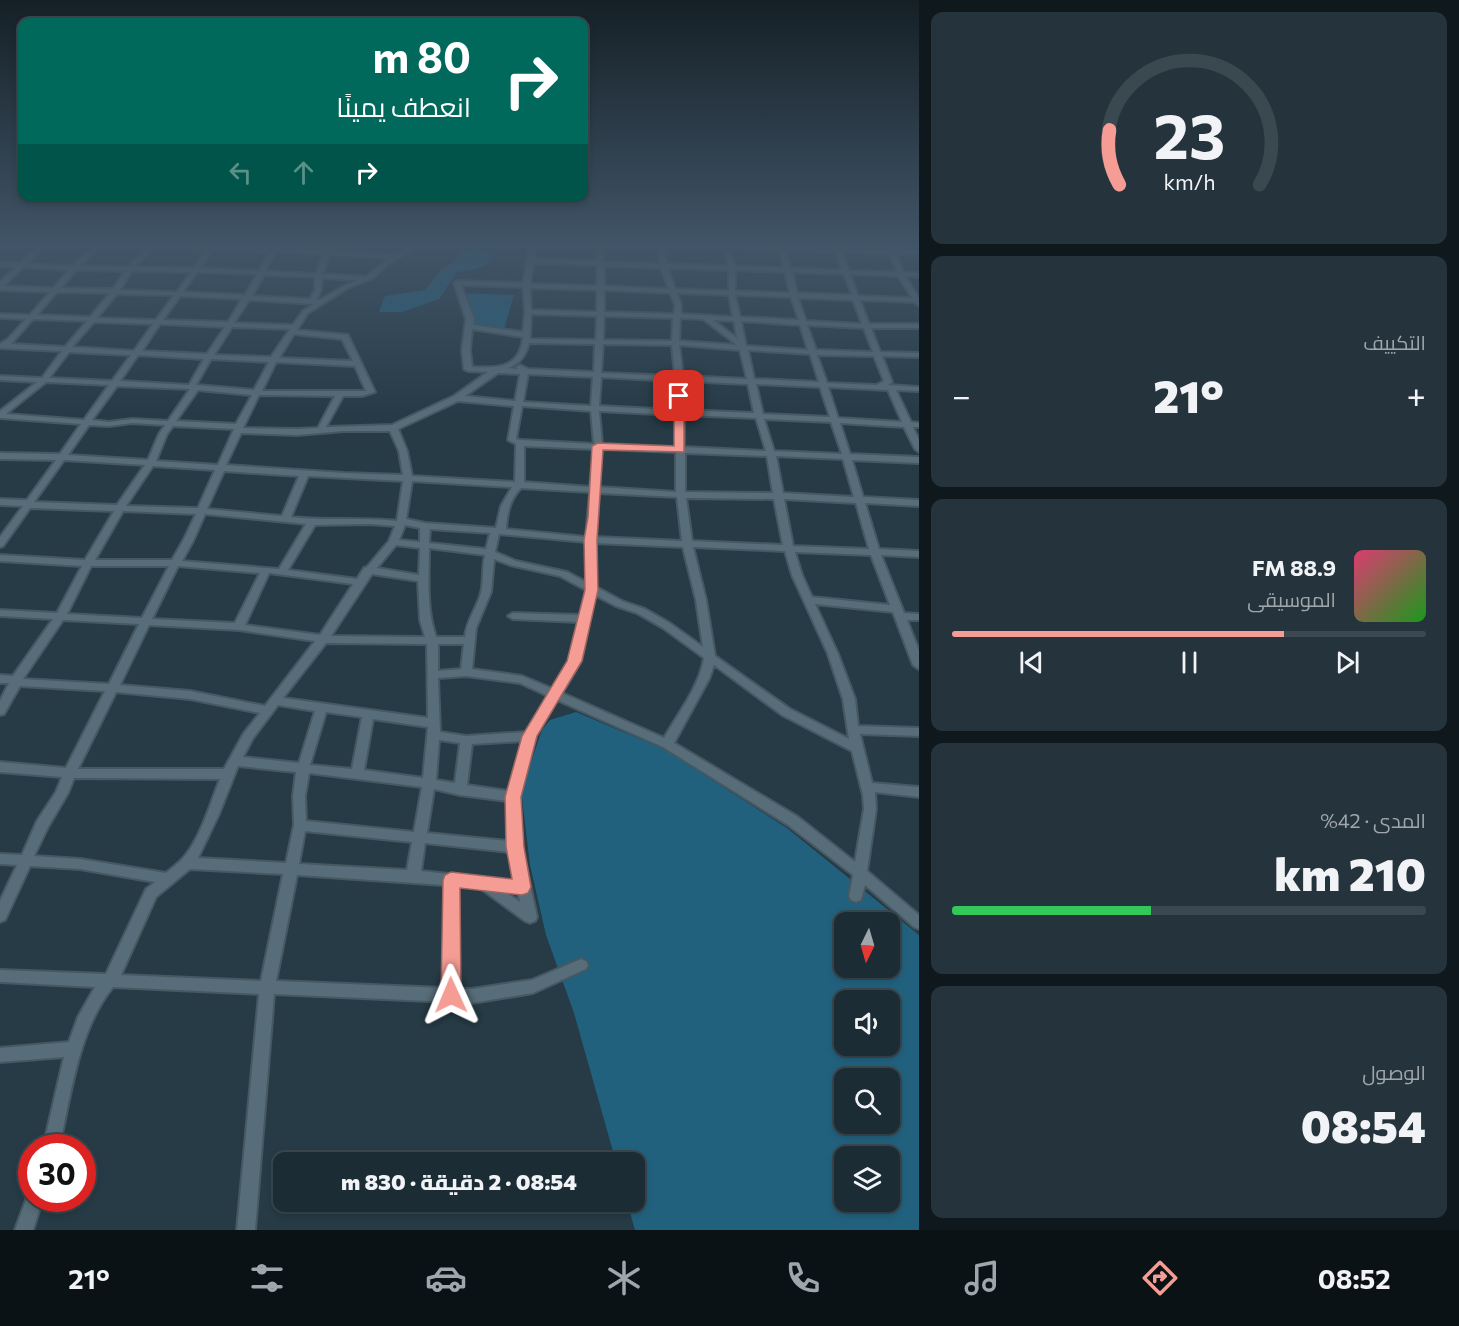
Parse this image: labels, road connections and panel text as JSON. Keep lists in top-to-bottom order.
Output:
{
  "north": "bottom",
  "page": {
    "turn": ["80 m", "انعطف يمينًا"],
    "tile": [
      "التكييف",
      ["المدى · 42%", "210 km"],
      ["الوصول", "08:54"]
    ],
    "heat": ["−", "21°", "+"],
    "song": ["88.9 FM", "الموسيقى"],
    "limit": "30",
    "trip": "08:54 · 2 دقيقة · 830 m",
    "tabs": ["08:52", "21°"],
    "gauge": ["23", "km/h"]
  }
}
